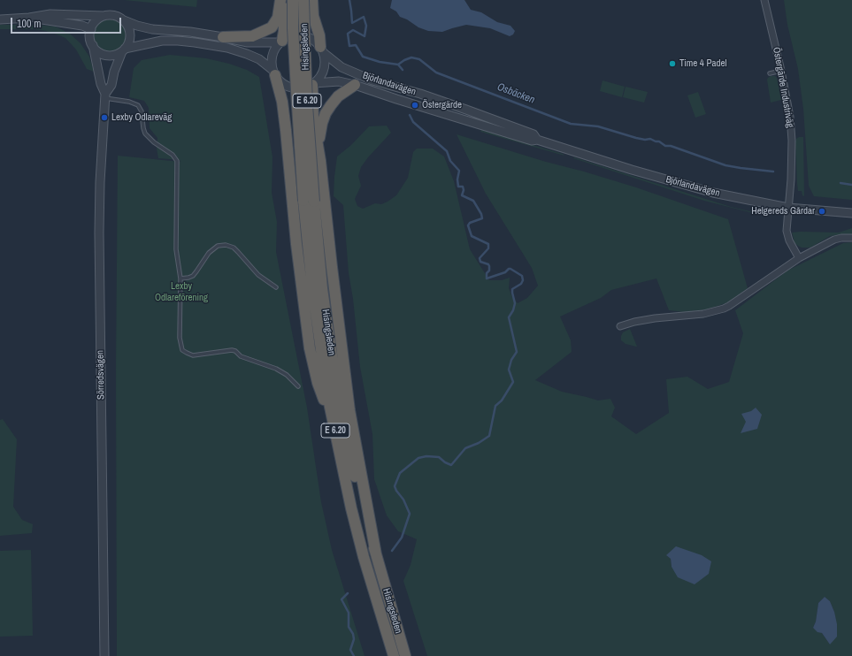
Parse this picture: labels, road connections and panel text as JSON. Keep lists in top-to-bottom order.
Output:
{
  "streets": {
    "highway": ["Hisingsleden", "E 6.20"],
    "street": ["Björlandavägen", "Östergärde Industriväg", "Sörredsvägen"]
  },
  "crossings": [
    ["Björlandavägen", "Östergärde Industriväg"]
  ],
  "water": ["Osbäcken"],
  "parks": ["Lexby Odlareförening"],
  "places": [
    "Time 4 Padel",
    "Östergärde",
    "Lexby Odlareväg",
    "Helgereds Gårdar"
  ],
  "scale_bar": "100 m"
}
